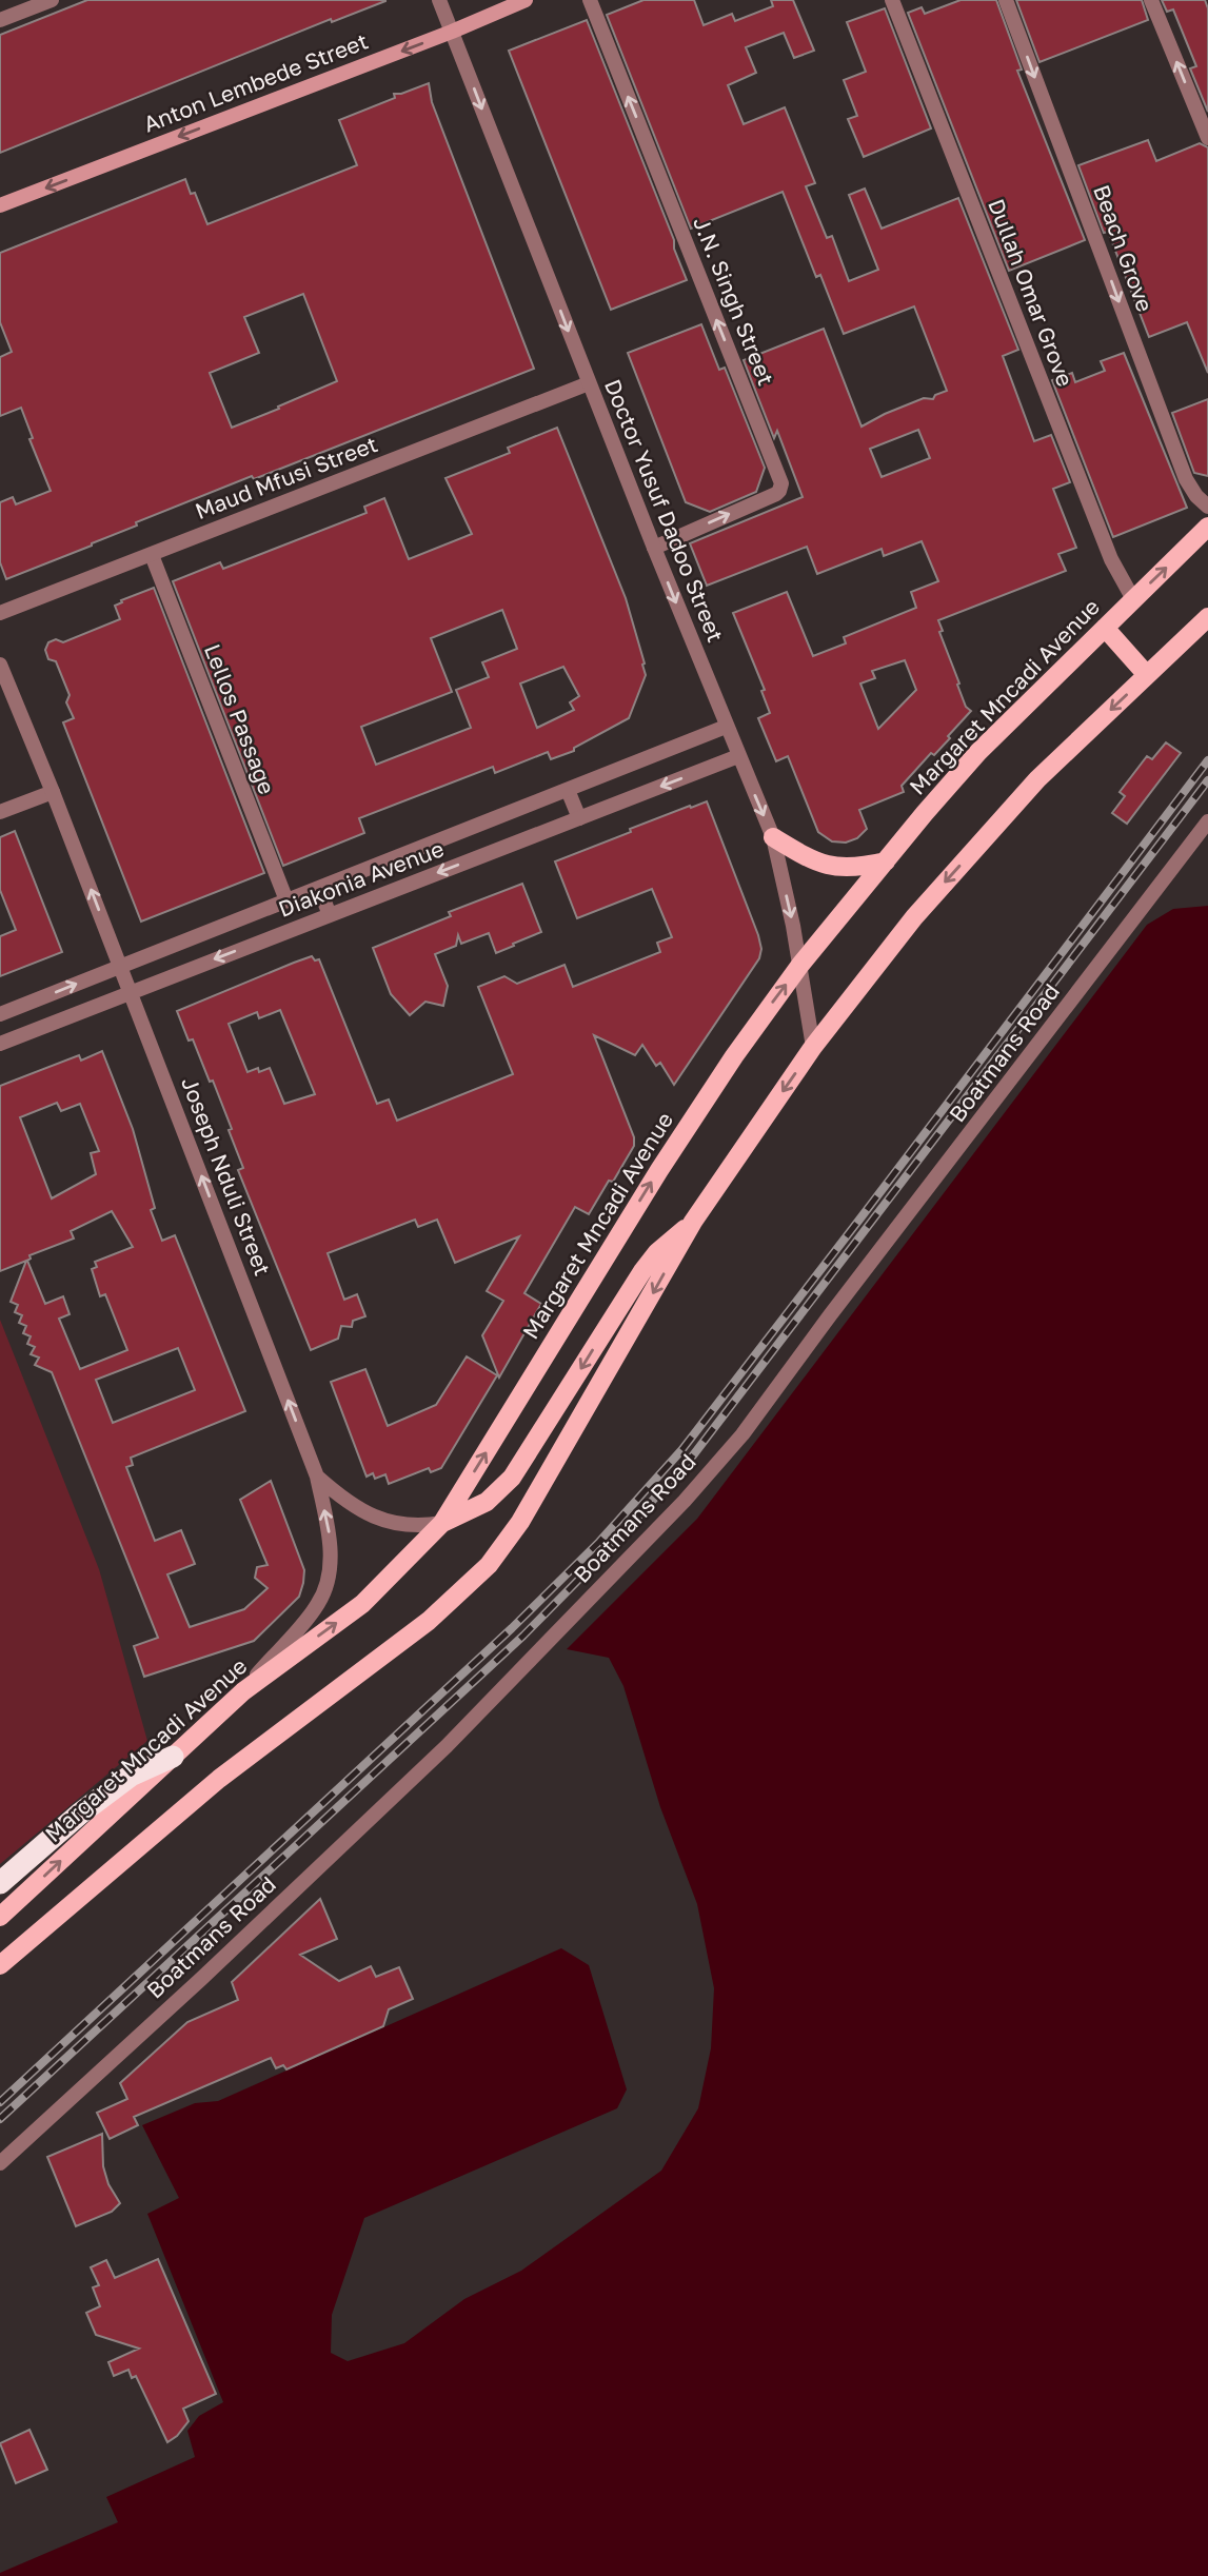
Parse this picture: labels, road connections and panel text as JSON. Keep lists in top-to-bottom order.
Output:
{
  "streets": {
    "main road": ["Anton Lembede Street", "Margaret Mncadi Avenue"],
    "street": [
      "Beach Grove",
      "Dullah Omar Grove",
      "J.N. Singh Street",
      "Maud Mfusi Street",
      "Doctor Yusuf Dadoo Street",
      "Lellos Passage",
      "Diakonia Avenue",
      "Boatmans Road",
      "Joseph Nduli Street"
    ]
  },
  "crossings": [
    ["Anton Lembede Street", "Doctor Yusuf Dadoo Street"],
    ["Dullah Omar Grove", "Margaret Mncadi Avenue"],
    ["J.N. Singh Street", "Doctor Yusuf Dadoo Street"],
    ["Maud Mfusi Street", "Doctor Yusuf Dadoo Street"],
    ["Maud Mfusi Street", "Lellos Passage"],
    ["Doctor Yusuf Dadoo Street", "Margaret Mncadi Avenue"],
    ["Doctor Yusuf Dadoo Street", "Diakonia Avenue"],
    ["Margaret Mncadi Avenue", "Joseph Nduli Street"],
    ["Lellos Passage", "Diakonia Avenue"],
    ["Diakonia Avenue", "Joseph Nduli Street"]
  ],
  "one_way": [
    "Anton Lembede Street",
    "Beach Grove",
    "J.N. Singh Street",
    "Doctor Yusuf Dadoo Street",
    "Joseph Nduli Street"
  ]
}
